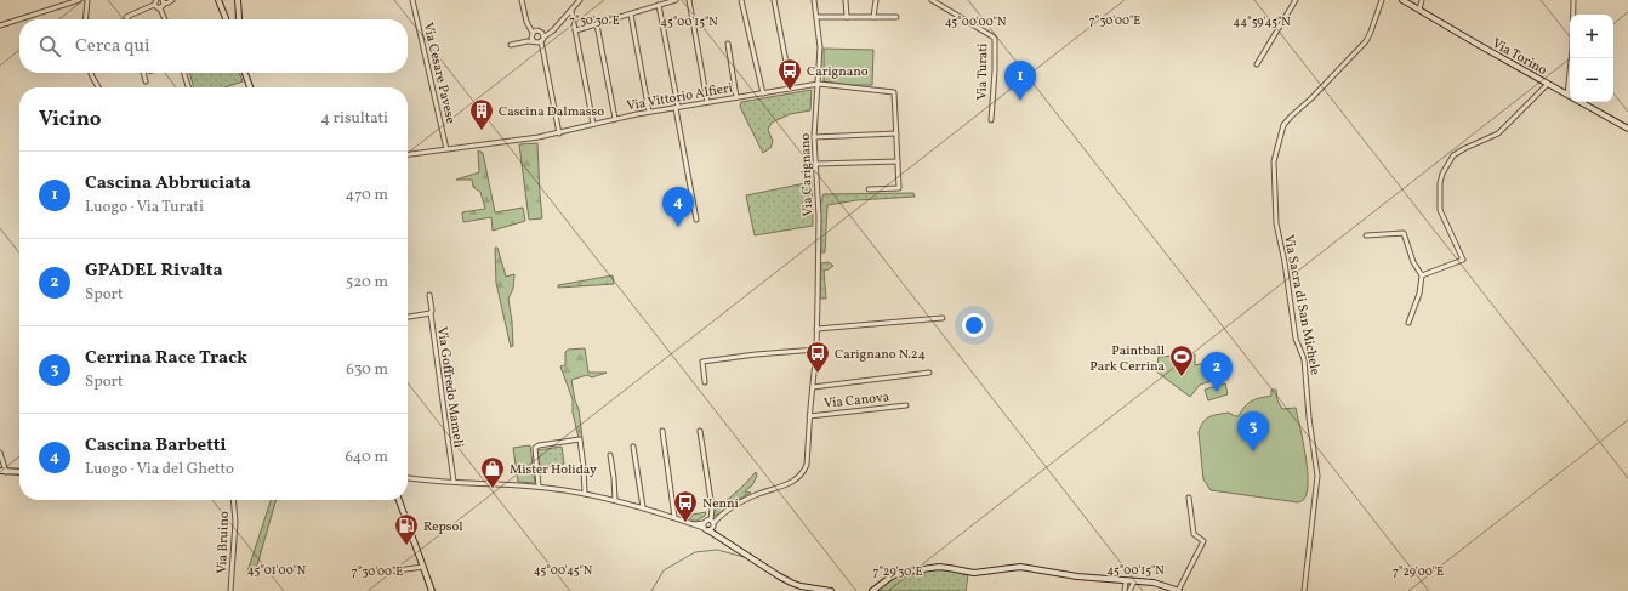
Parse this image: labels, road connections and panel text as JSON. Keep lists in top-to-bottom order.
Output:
{
  "streets": {
    "street": [
      "Via Torino",
      "Via Turati",
      "Via Cesare Pavese",
      "Via Vittorio Alfieri",
      "Via Carignano",
      "Via Sacra di San Michele",
      "Via Goffredo Mameli",
      "Via Canova",
      "Via Bruino"
    ]
  },
  "crossings": [
    ["Via Cesare Pavese", "Via Vittorio Alfieri"],
    ["Via Vittorio Alfieri", "Via Carignano"],
    ["Via Carignano", "Via Canova"]
  ],
  "places": {
    "bus stop": ["Carignano", "Carignano N.24", "Nenni"],
    "building": ["Cascina Dalmasso"],
    "sports": ["Paintball Park Cerrina"],
    "shop": ["Mister Holiday"],
    "fuel station": ["Repsol"]
  },
  "page": {
    "map_buttons": ["+", "−"],
    "search": "Cerca qui",
    "pins": [
      "1",
      "4",
      "2",
      "3"
    ],
    "heading": ["Vicino", "4 risultati"],
    "list": [
      {
        "mark": "1",
        "name": "Cascina Abbruciata",
        "note": "Luogo · Via Turati",
        "value": "470 m"
      },
      {
        "mark": "2",
        "name": "GPADEL Rivalta",
        "note": "Sport",
        "value": "520 m"
      },
      {
        "mark": "3",
        "name": "Cerrina Race Track",
        "note": "Sport",
        "value": "630 m"
      },
      {
        "mark": "4",
        "name": "Cascina Barbetti",
        "note": "Luogo · Via del Ghetto",
        "value": "640 m"
      }
    ]
  },
  "coordinates": [
    "7°30'30\"E",
    "7°30'00\"E",
    "45°00'15\"N",
    "45°00'00\"N",
    "44°59'45\"N",
    "45°01'00\"N",
    "45°00'45\"N",
    "7°29'30\"E",
    "7°29'00\"E"
  ]
}
